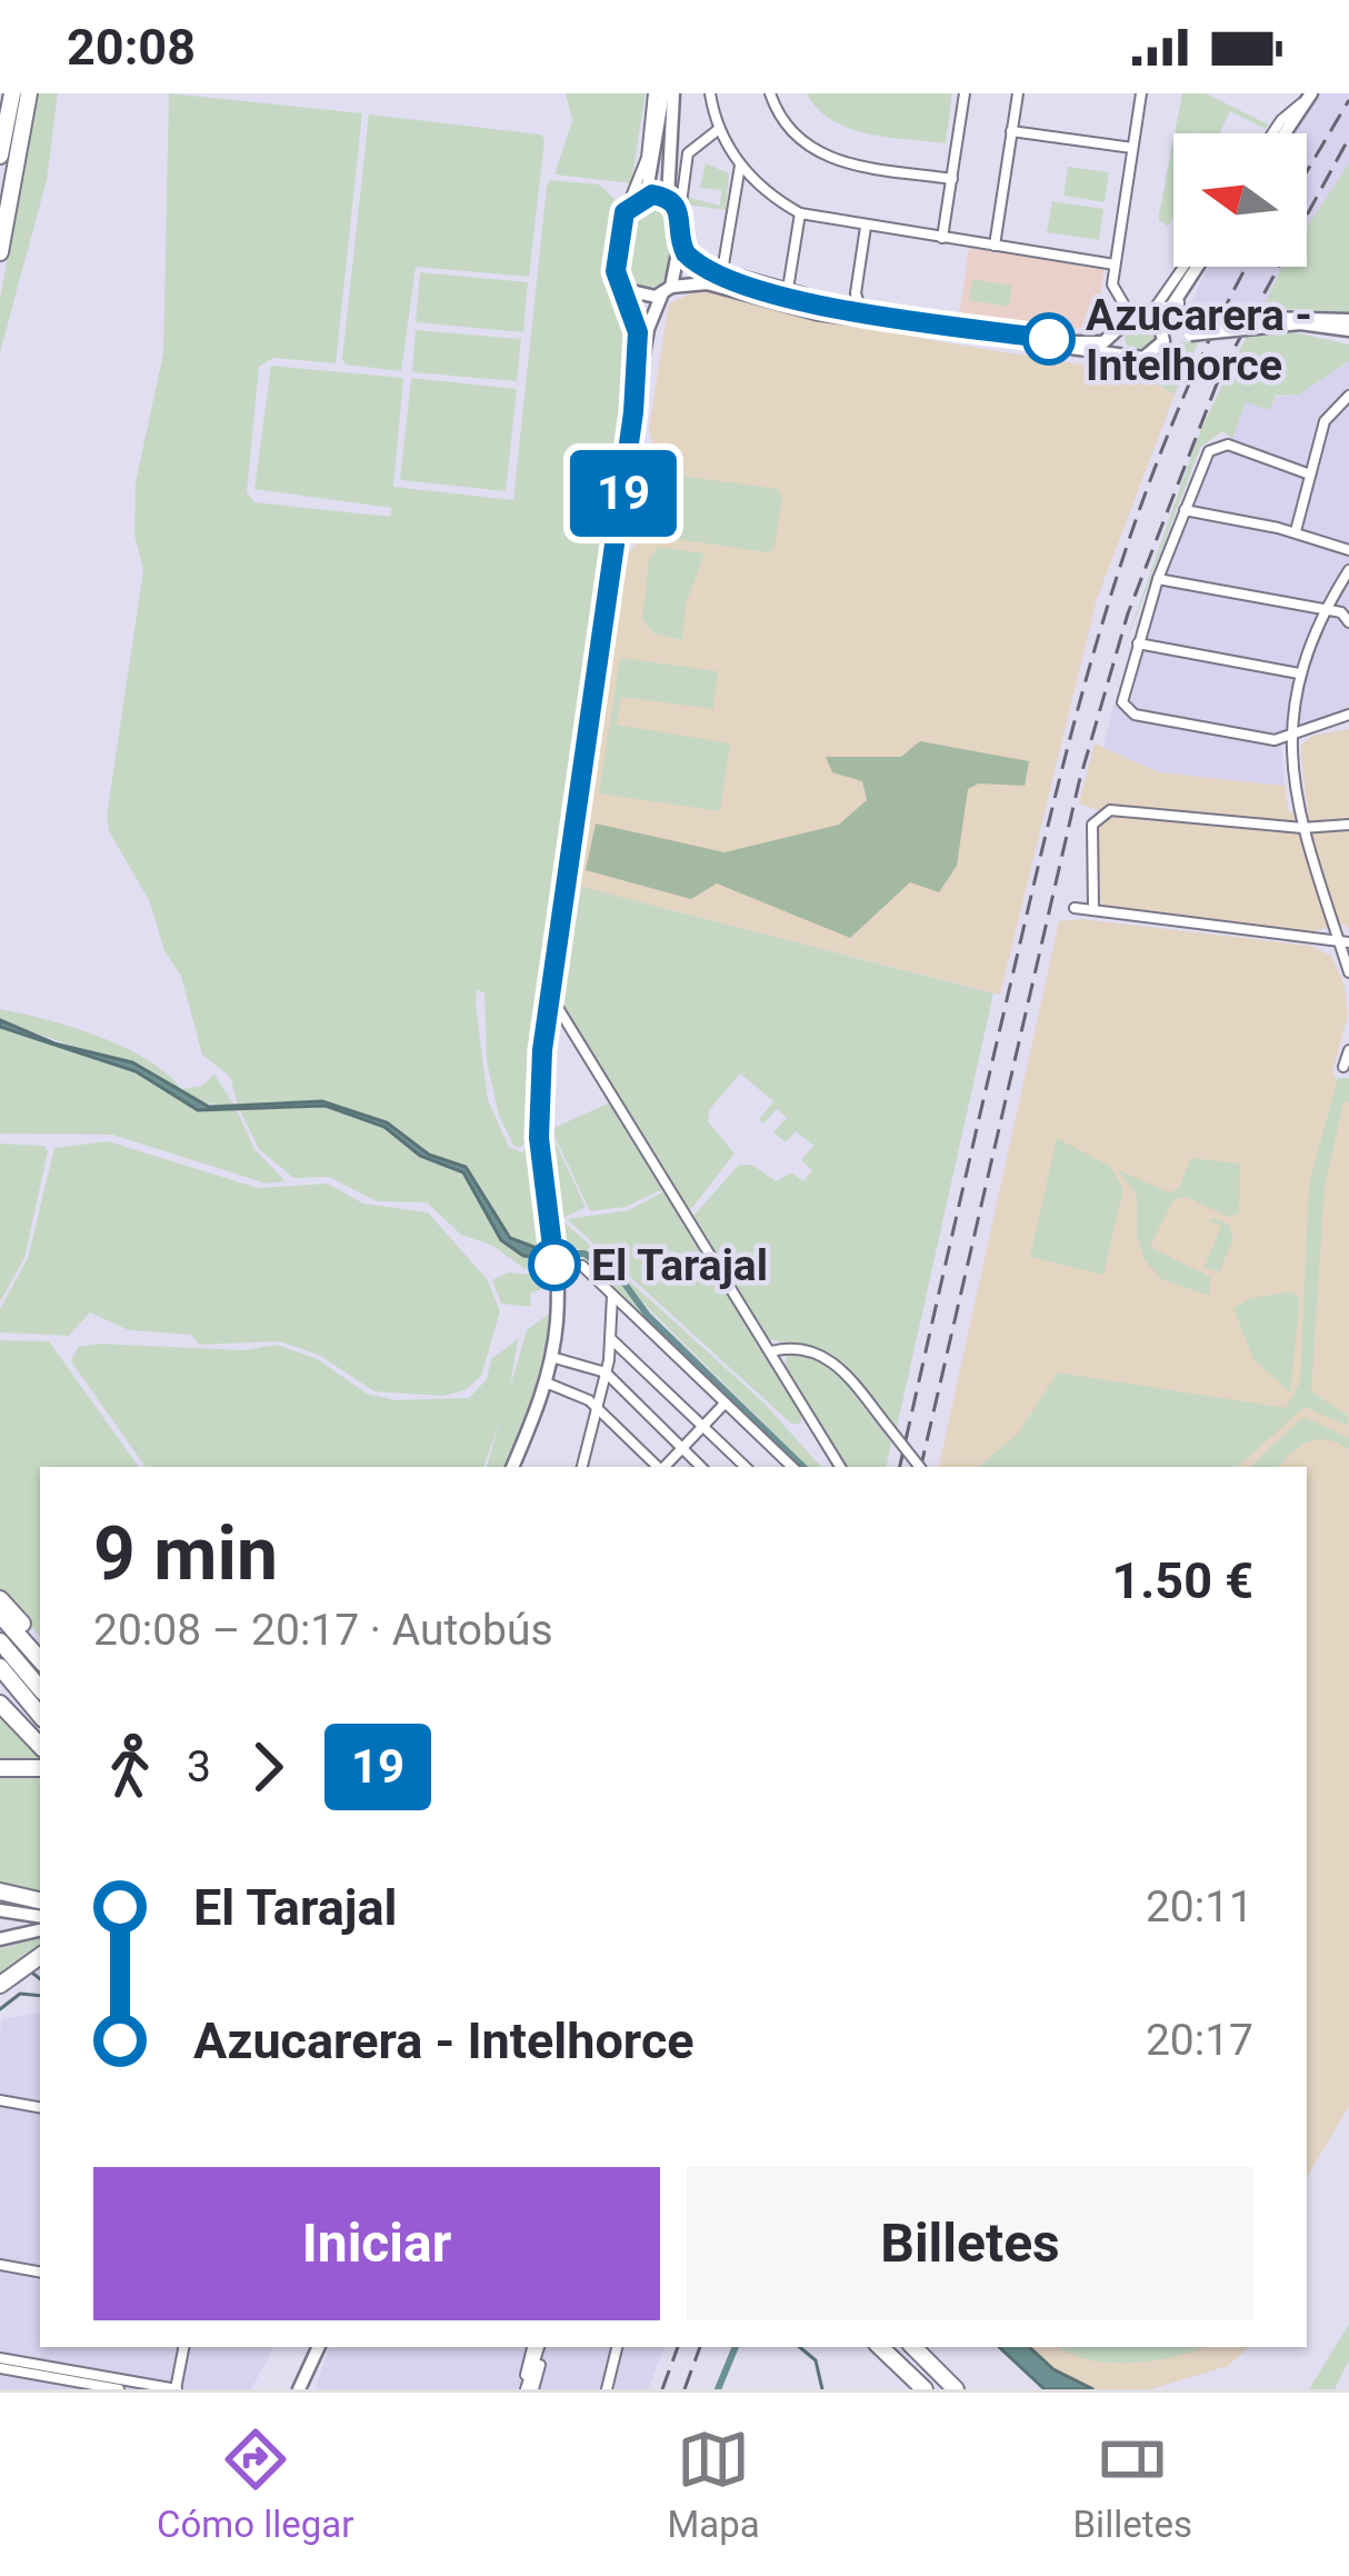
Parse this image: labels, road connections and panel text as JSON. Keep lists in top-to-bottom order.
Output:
{
  "places": ["Azucarera - Intelhorce", "El Tarajal"],
  "lines": ["bus line 19"],
  "north": "left",
  "page": {
    "status": "20:08",
    "on_map": "19",
    "heading": ["9 min", "20:08 – 20:17 · Autobús", "1.50 €"],
    "legs": ["3", "19"],
    "list": [
      {
        "name": "El Tarajal",
        "value": "20:11"
      },
      {
        "name": "Azucarera - Intelhorce",
        "value": "20:17"
      }
    ],
    "buttons": ["Iniciar", "Billetes"],
    "tabs": ["Cómo llegar", "Mapa", "Billetes"]
  }
}
